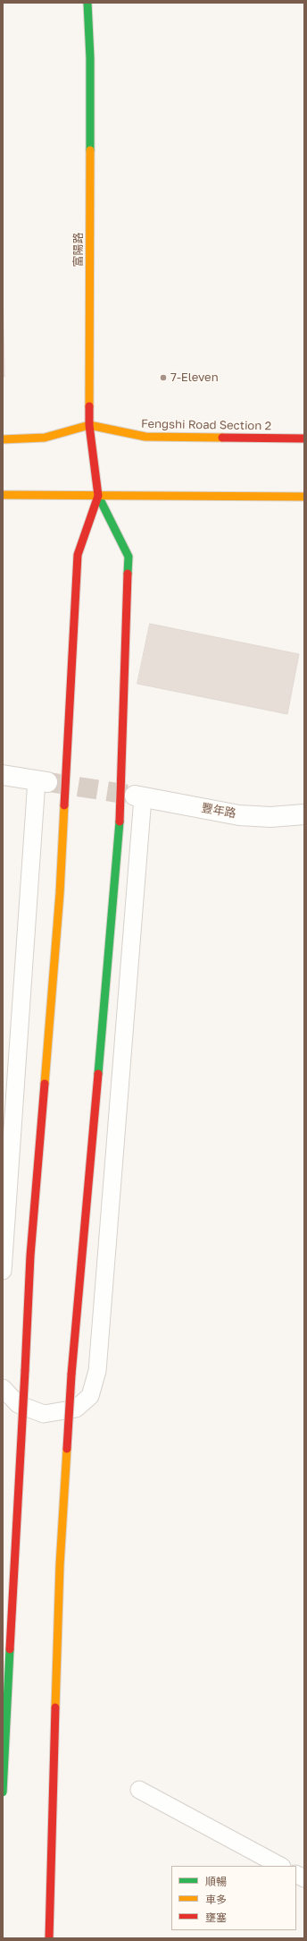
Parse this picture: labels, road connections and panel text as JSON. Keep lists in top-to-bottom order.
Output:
{
  "streets": {
    "main road": ["富陽路", "Fengshi Road Section 2"],
    "street": ["豐年路"]
  },
  "crossings": [
    ["富陽路", "Fengshi Road Section 2"]
  ],
  "places": ["7-Eleven"],
  "legend": ["順暢", "車多", "壅塞"]
}
